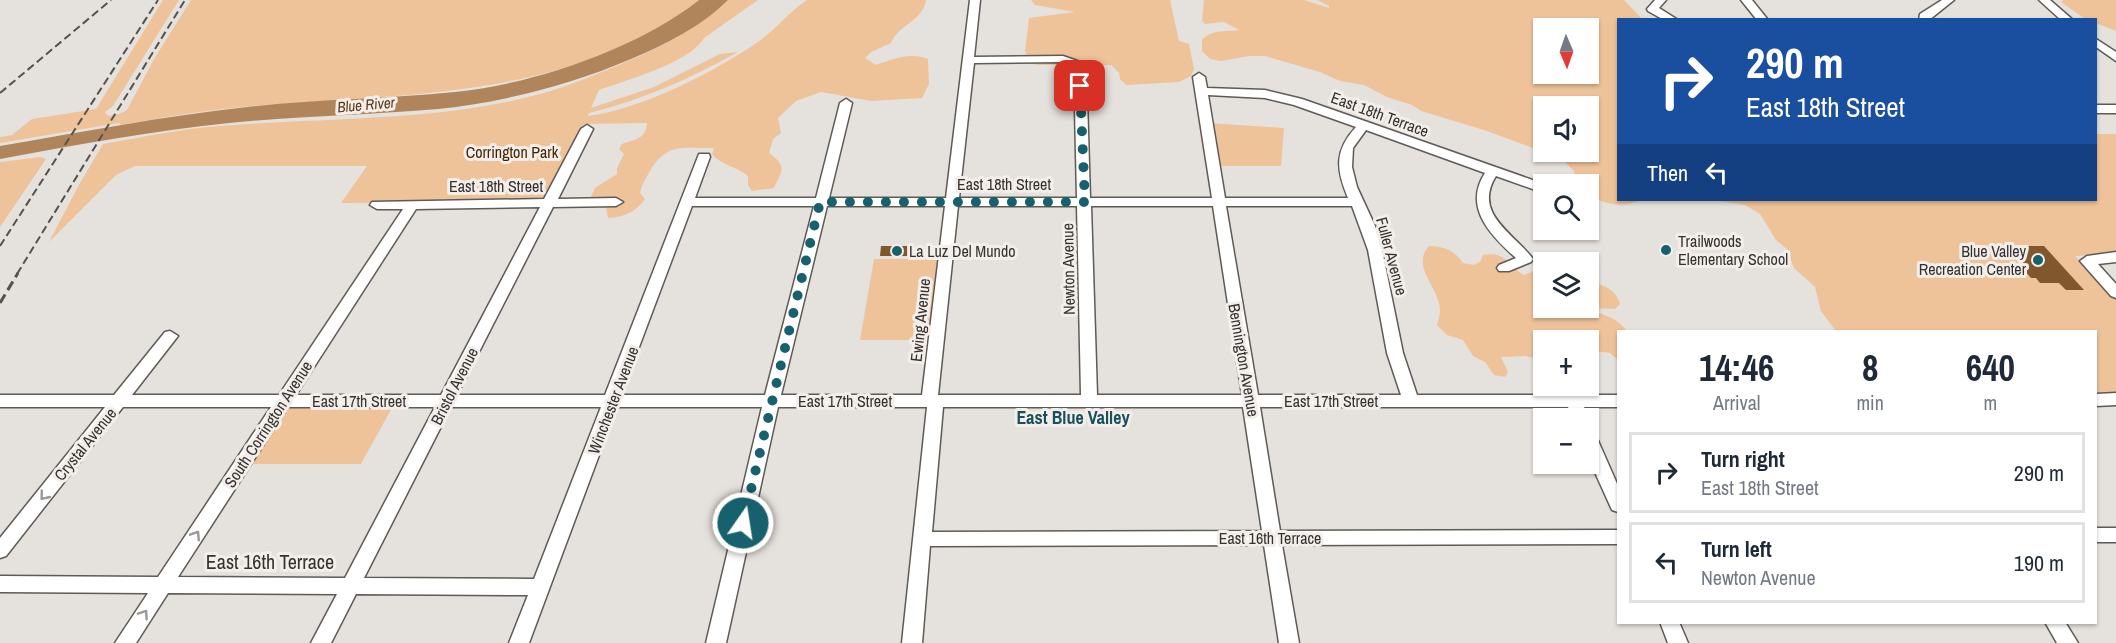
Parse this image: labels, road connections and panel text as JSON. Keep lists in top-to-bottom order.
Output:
{
  "streets": {
    "street": [
      "East 18th Terrace",
      "East 18th Street",
      "Fuller Avenue",
      "Newton Avenue",
      "Ewing Avenue",
      "Bennington Avenue",
      "Bristol Avenue",
      "Winchester Avenue",
      "East 17th Street",
      "South Corrington Avenue",
      "Crystal Avenue",
      "East 16th Terrace"
    ]
  },
  "crossings": [
    ["East 18th Terrace", "Fuller Avenue"],
    ["East 18th Terrace", "Bennington Avenue"],
    ["East 18th Street", "Fuller Avenue"],
    ["East 18th Street", "Newton Avenue"],
    ["East 18th Street", "Ewing Avenue"],
    ["East 18th Street", "Bennington Avenue"],
    ["East 18th Street", "Bristol Avenue"],
    ["East 18th Street", "Winchester Avenue"],
    ["East 18th Street", "South Corrington Avenue"],
    ["Fuller Avenue", "East 17th Street"],
    ["Newton Avenue", "Ewing Avenue"],
    ["Newton Avenue", "East 17th Street"],
    ["Ewing Avenue", "East 17th Street"],
    ["Ewing Avenue", "East 16th Terrace"],
    ["Bennington Avenue", "East 17th Street"],
    ["Bennington Avenue", "East 16th Terrace"],
    ["Bristol Avenue", "East 17th Street"],
    ["Bristol Avenue", "East 16th Terrace"],
    ["Winchester Avenue", "East 17th Street"],
    ["Winchester Avenue", "East 16th Terrace"],
    ["East 17th Street", "South Corrington Avenue"],
    ["East 17th Street", "Crystal Avenue"],
    ["South Corrington Avenue", "East 16th Terrace"]
  ],
  "one_way": ["South Corrington Avenue", "Crystal Avenue"],
  "districts": ["East Blue Valley"],
  "water": ["Blue River"],
  "parks": ["Corrington Park"],
  "places": ["Trailwoods Elementary School", "La Luz Del Mundo", "Blue Valley Recreation Center"],
  "north": "bottom",
  "page": {
    "map_buttons": ["+", "−"],
    "turn": ["290 m", "East 18th Street"],
    "then": "Then",
    "eta": [
      "14:46",
      "Arrival",
      "8",
      "min",
      "640",
      "m"
    ],
    "list": [
      {
        "name": "Turn right",
        "note": "East 18th Street",
        "value": "290 m"
      },
      {
        "name": "Turn left",
        "note": "Newton Avenue",
        "value": "190 m"
      }
    ]
  }
}
